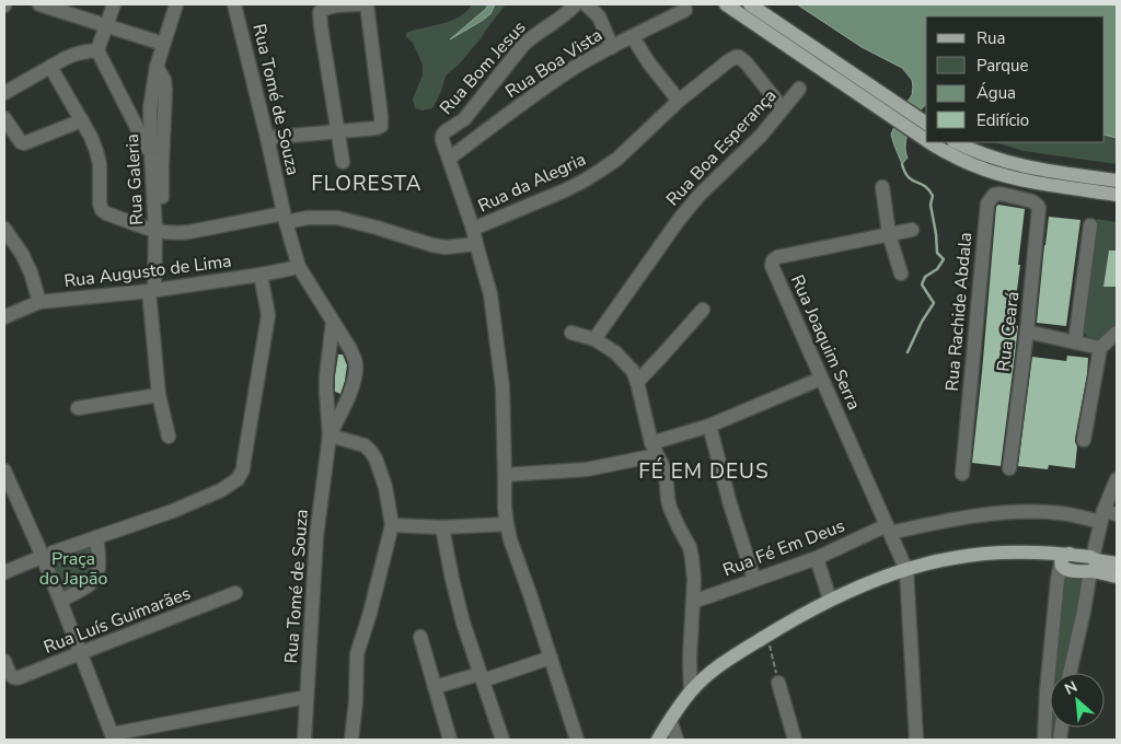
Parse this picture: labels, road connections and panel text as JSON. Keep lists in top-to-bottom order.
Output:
{
  "streets": {
    "street": [
      "Rua Boa Vista",
      "Rua Bom Jesus",
      "Rua Tomé de Souza",
      "Rua Boa Esperança",
      "Rua Galeria",
      "Rua da Alegria",
      "Rua Augusto de Lima",
      "Rua Rachide Abdala",
      "Rua Ceará",
      "Rua Joaquim Serra",
      "Rua Fé Em Deus",
      "Rua Luís Guimarães"
    ]
  },
  "crossings": [
    ["Rua Boa Vista", "Rua Bom Jesus"],
    ["Rua Tomé de Souza", "Rua Augusto de Lima"],
    ["Rua Boa Esperança", "Rua da Alegria"],
    ["Rua Galeria", "Rua Augusto de Lima"],
    ["Rua Rachide Abdala", "Rua Ceará"],
    ["Rua Joaquim Serra", "Rua Fé Em Deus"]
  ],
  "districts": ["FLORESTA", "FÉ EM DEUS"],
  "parks": ["Praça do Japão"],
  "legend": [
    "Rua",
    "Parque",
    "Água",
    "Edifício"
  ],
  "north": "top left"
}
